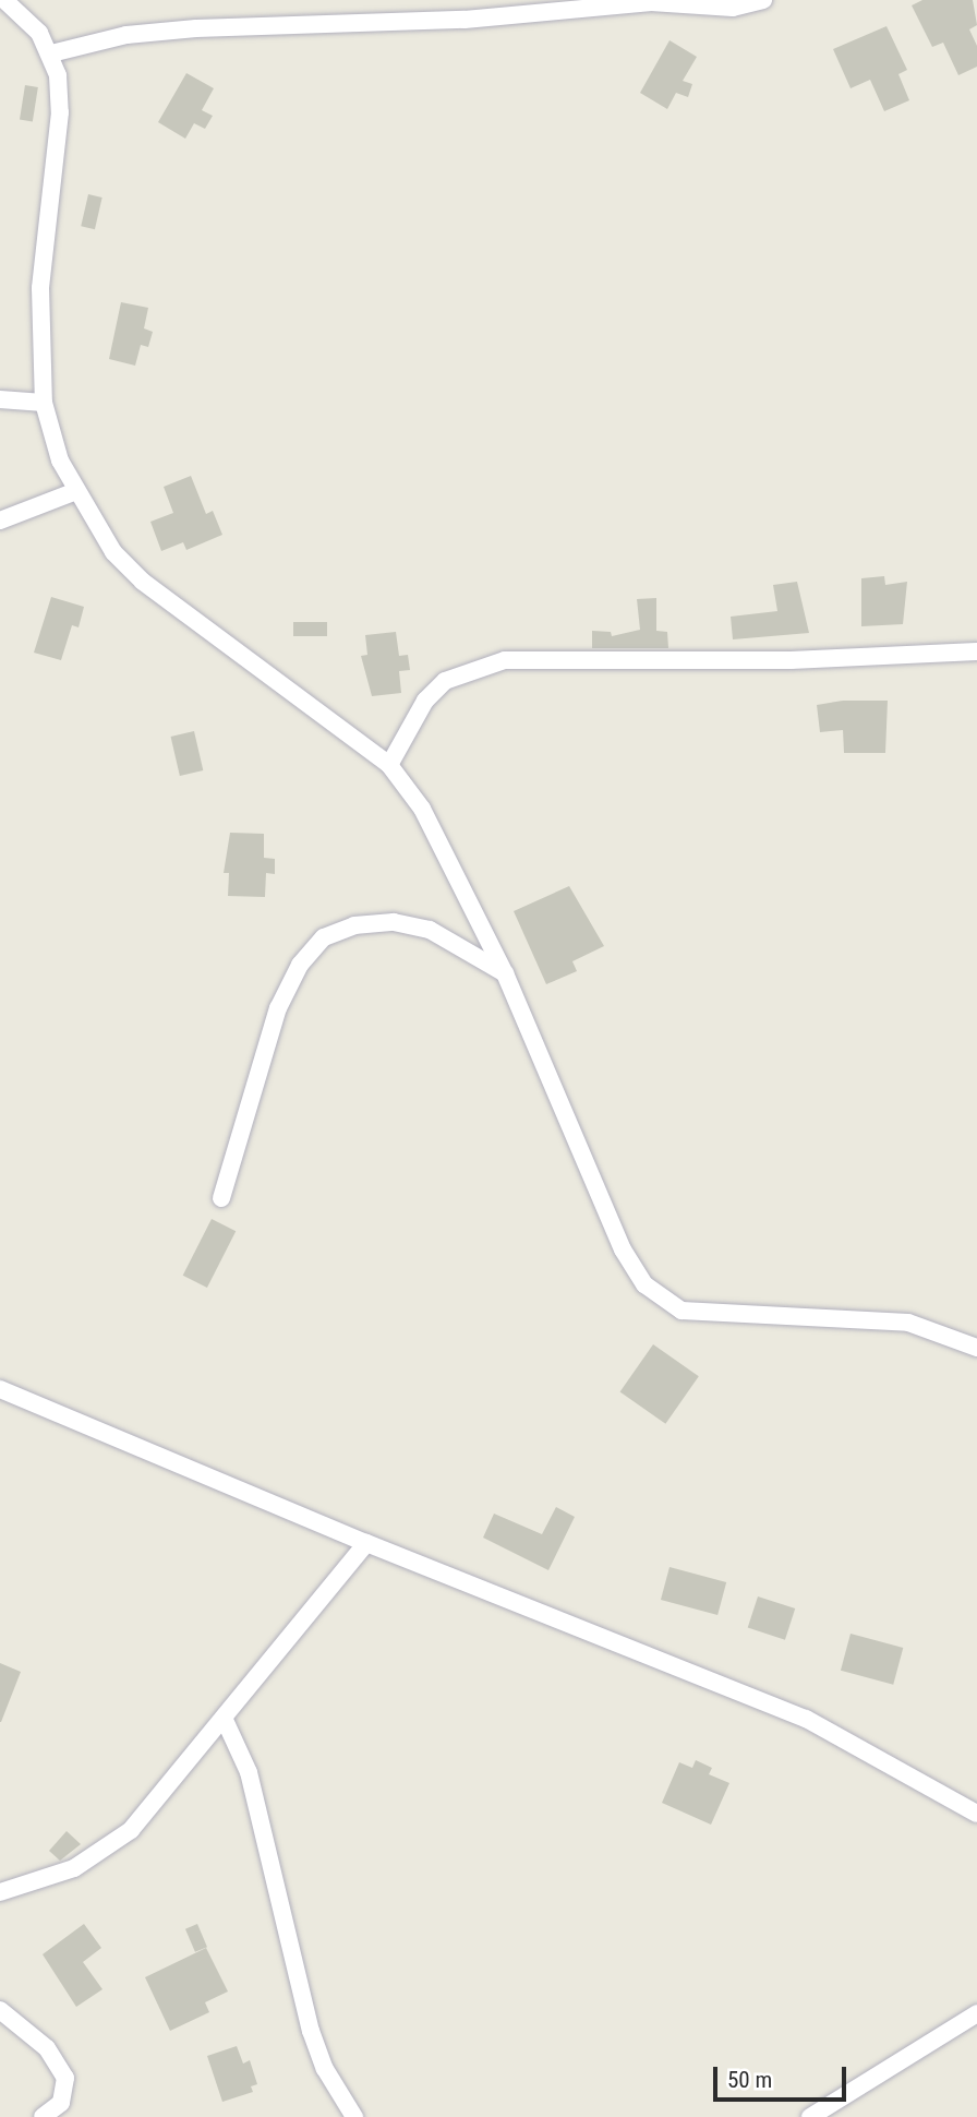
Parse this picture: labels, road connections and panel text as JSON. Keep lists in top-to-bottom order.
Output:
{
  "scale_bar": "50 m"
}
